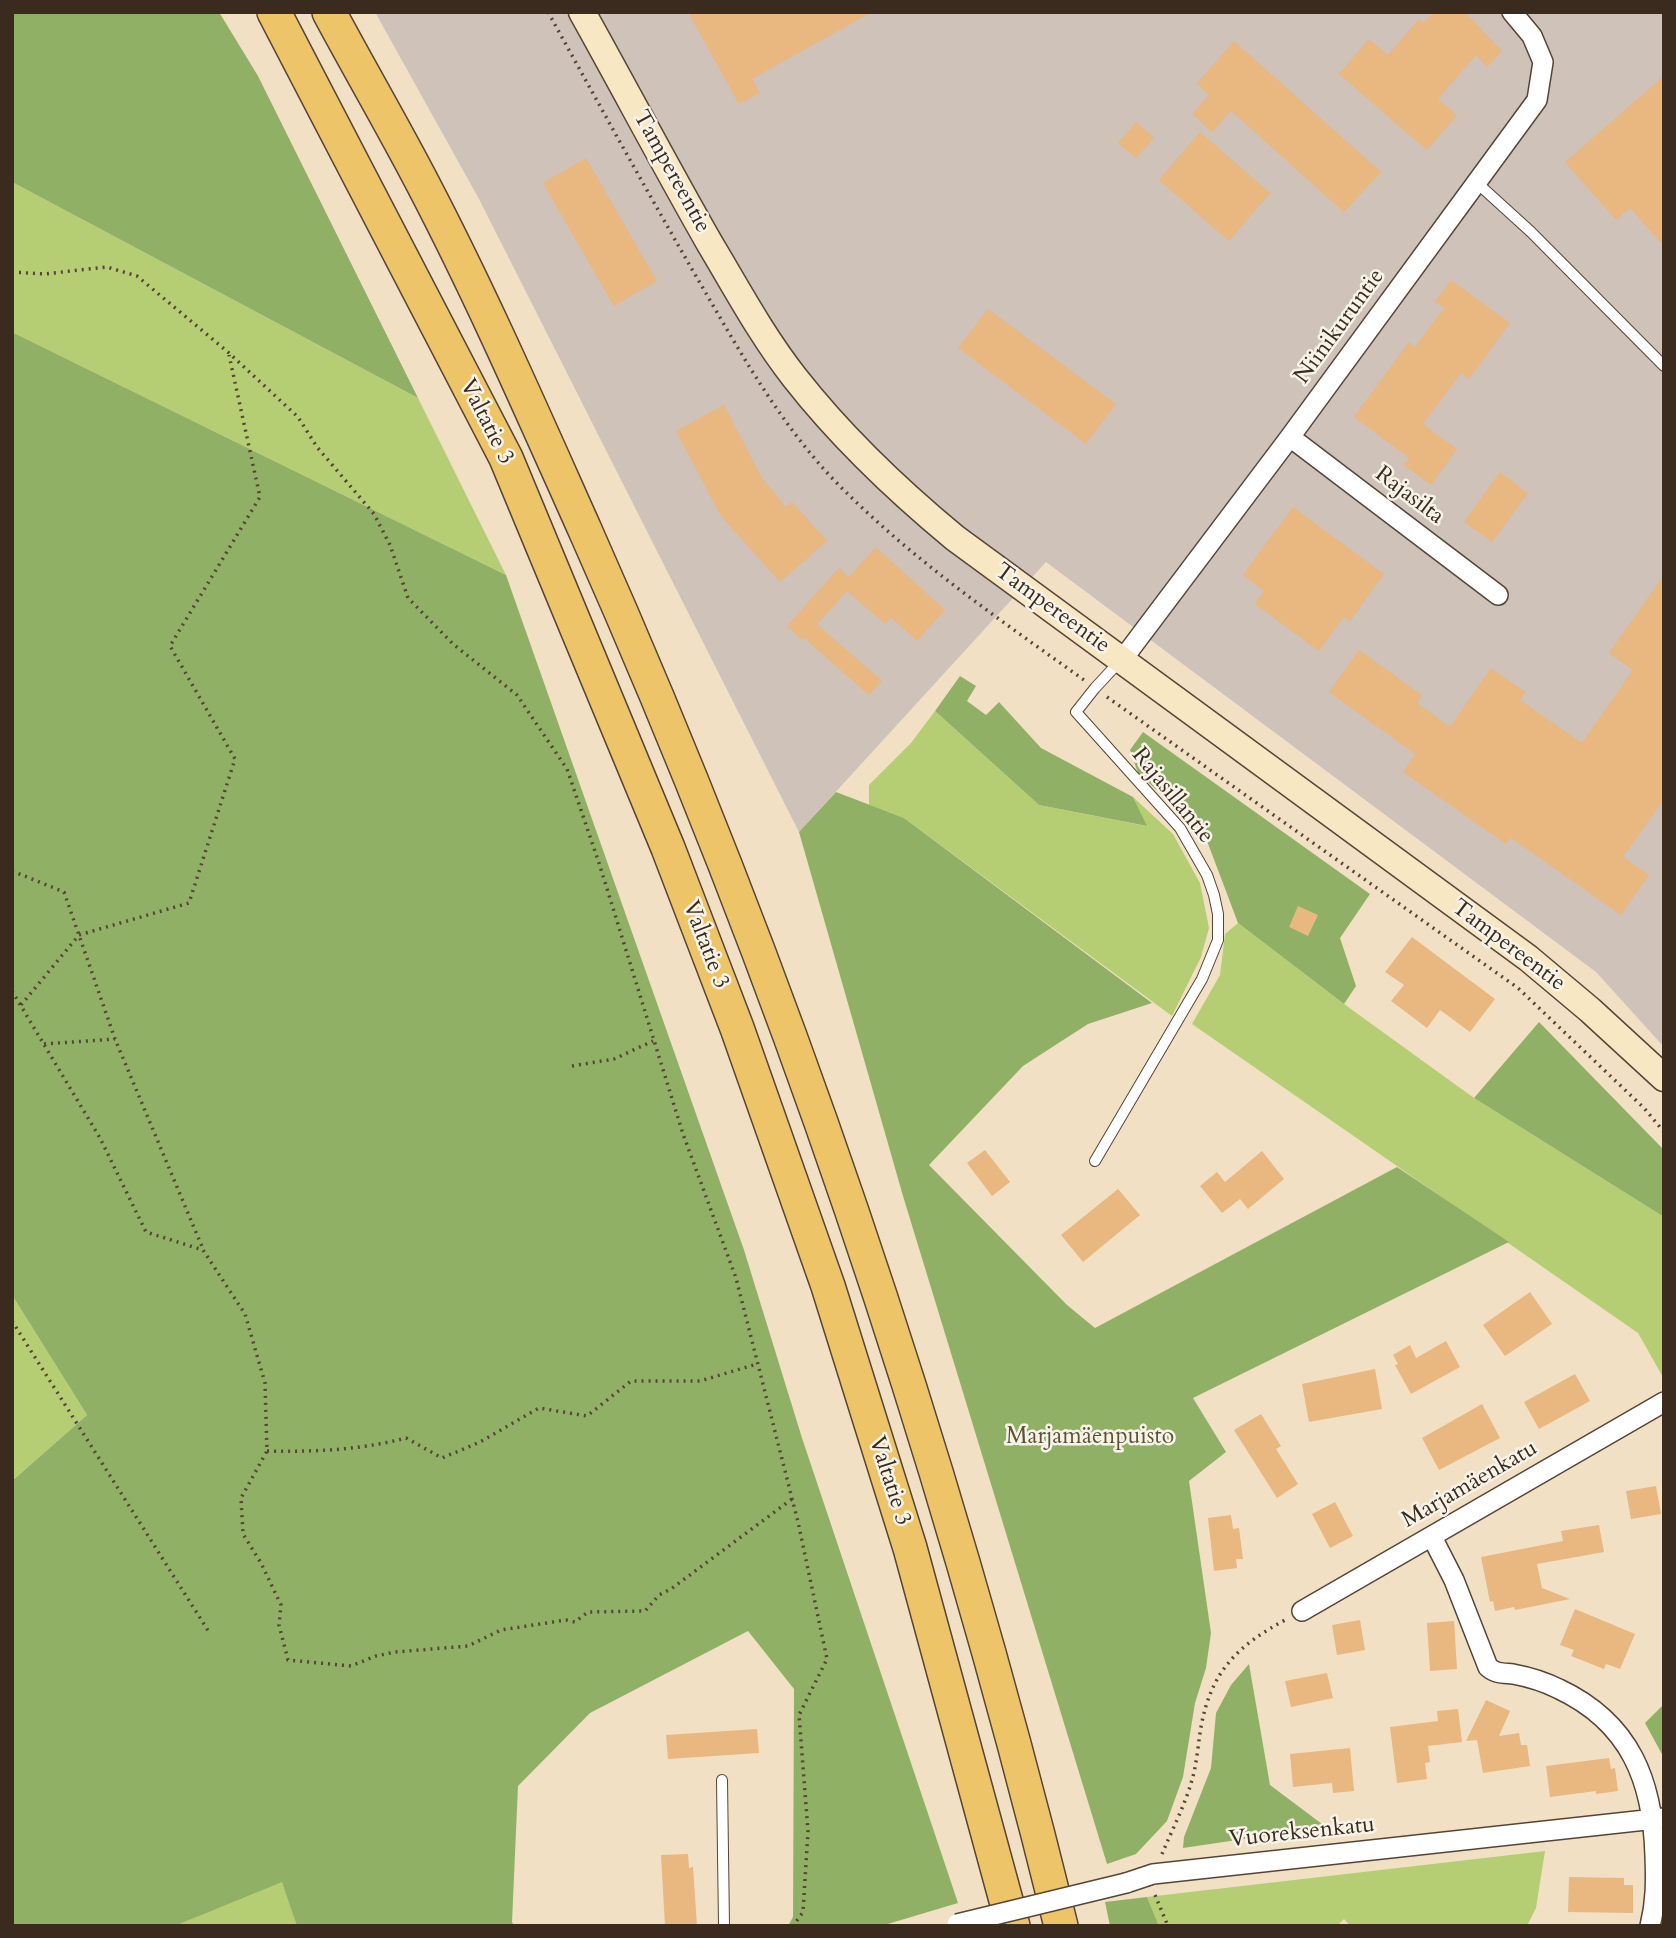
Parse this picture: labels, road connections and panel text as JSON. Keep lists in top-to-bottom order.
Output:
{
  "streets": {
    "highway": ["Valtatie 3"],
    "main road": ["Tampereentie"],
    "street": [
      "Niinikuruntie",
      "Rajasilta",
      "Marjamäenkatu",
      "Vuoreksenkatu"
    ],
    "lane": ["Rajasillantie"]
  },
  "crossings": [
    ["Tampereentie", "Niinikuruntie"],
    ["Tampereentie", "Rajasillantie"],
    ["Niinikuruntie", "Rajasilta"],
    ["Niinikuruntie", "Rajasillantie"]
  ],
  "parks": ["Marjamäenpuisto"]
}
